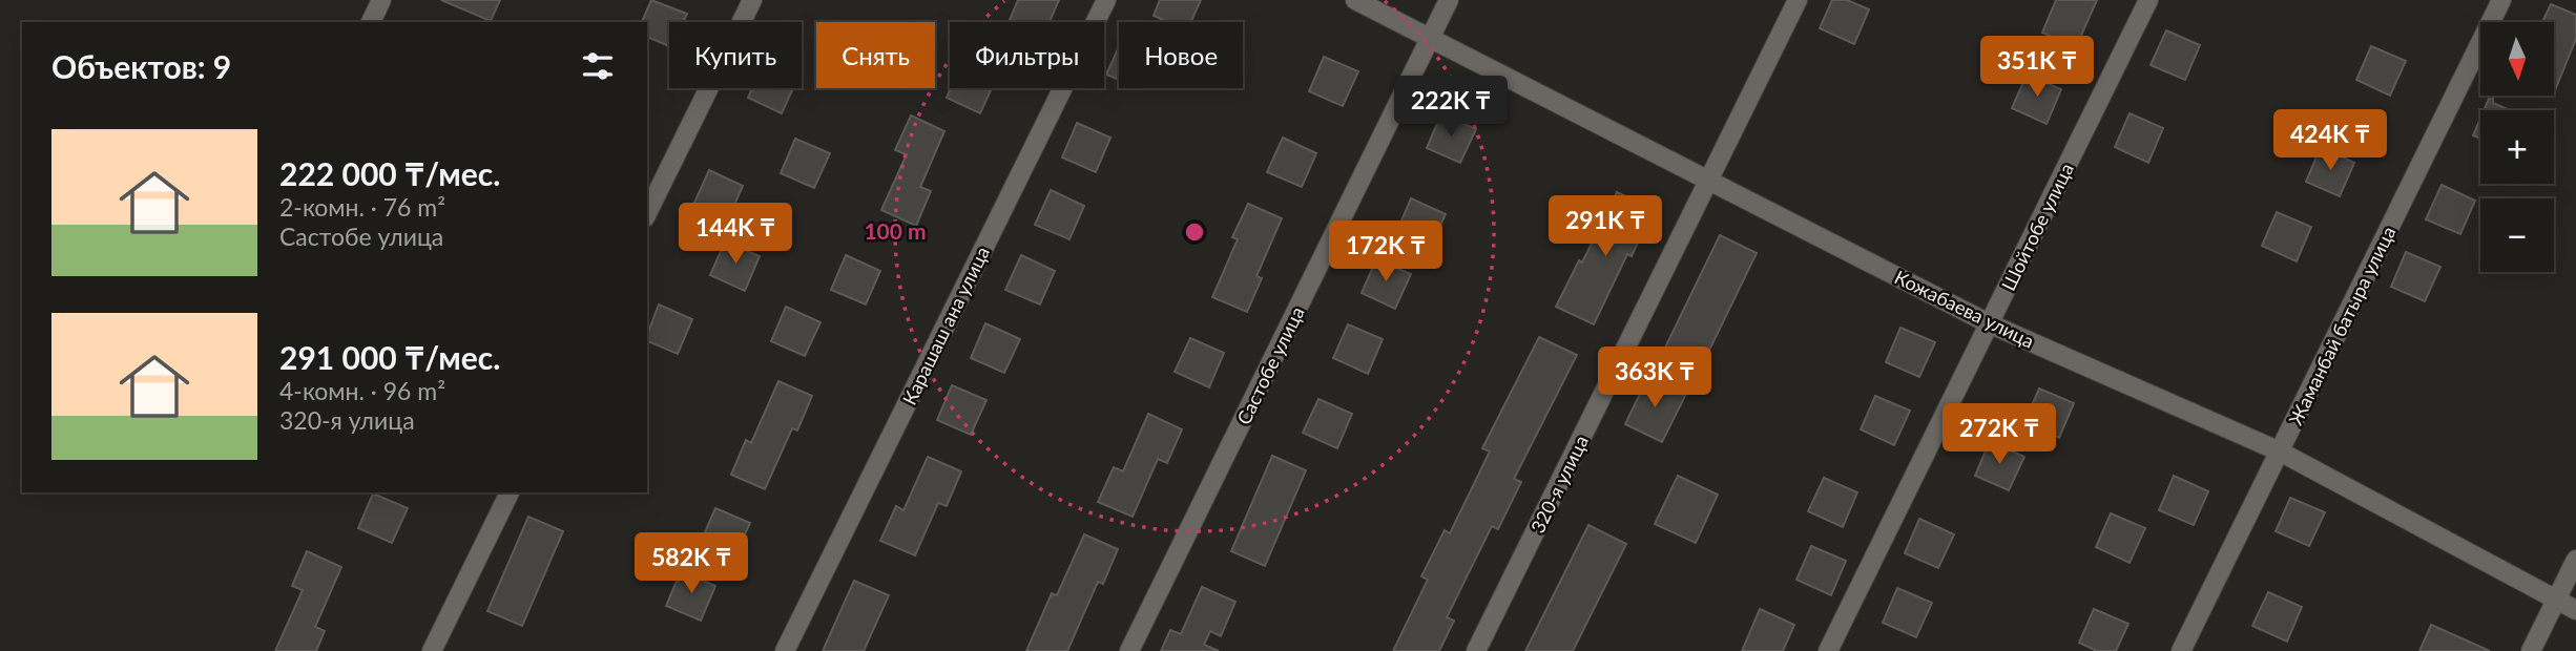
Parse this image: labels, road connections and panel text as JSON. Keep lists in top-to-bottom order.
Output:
{
  "streets": {
    "street": [
      "Шойтобе улица",
      "Кожабаева улица",
      "Карашаш ана улица",
      "Жаманбай батыра улица",
      "Састобе улица",
      "320-я улица"
    ]
  },
  "crossings": [
    ["Шойтобе улица", "Кожабаева улица"],
    ["Кожабаева улица", "Жаманбай батыра улица"],
    ["Кожабаева улица", "Састобе улица"],
    ["Кожабаева улица", "320-я улица"]
  ],
  "north": "bottom",
  "page": {
    "map_buttons": ["+", "−"],
    "chip": [
      "Купить",
      "Снять",
      "Фильтры",
      "Новое"
    ],
    "heading": "Объектов: 9",
    "price": [
      "351K ₸",
      "222K ₸",
      "424K ₸",
      "291K ₸",
      "144K ₸",
      "172K ₸",
      "363K ₸",
      "272K ₸",
      "582K ₸"
    ],
    "list": [
      {
        "name": "222 000 ₸/мес.",
        "note": "2-комн. · 76 m² · Састобе улица"
      },
      {
        "name": "291 000 ₸/мес.",
        "note": "4-комн. · 96 m² · 320-я улица"
      }
    ]
  },
  "rings": ["100 m"]
}
